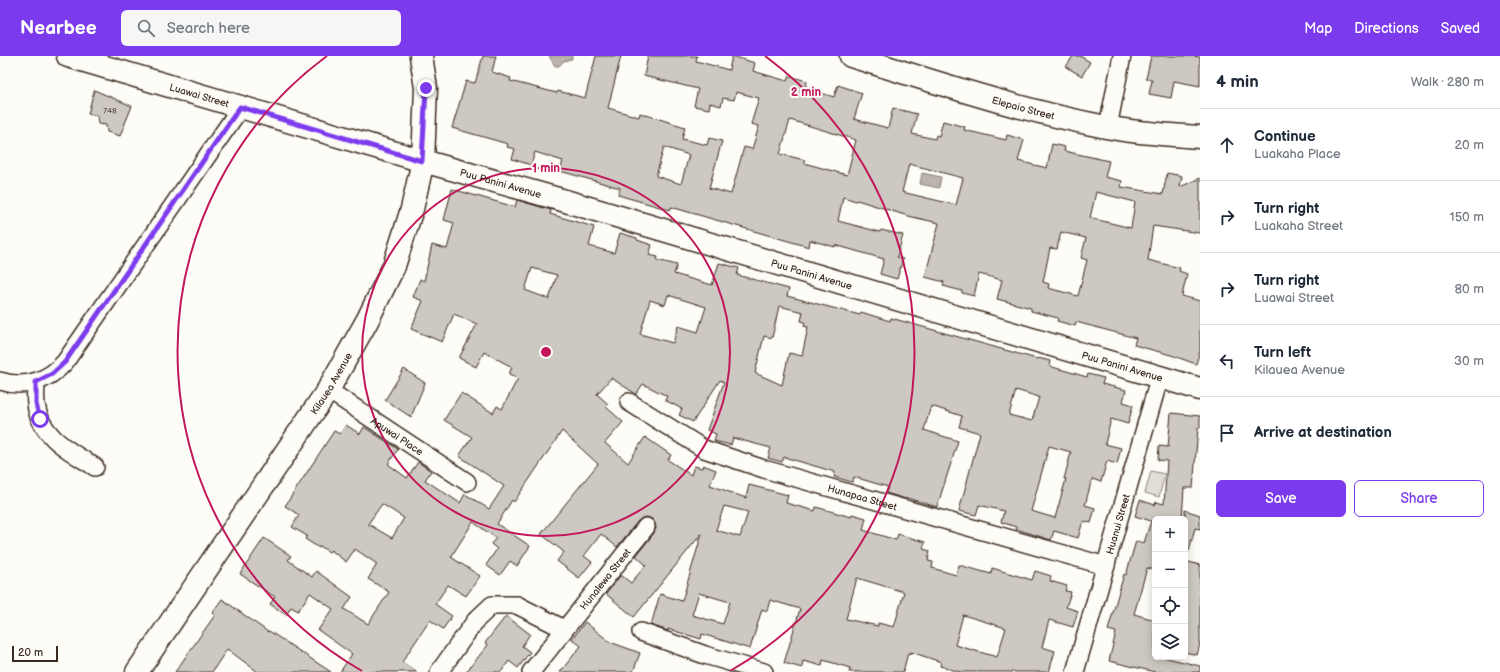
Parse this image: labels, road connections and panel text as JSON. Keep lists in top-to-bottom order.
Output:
{
  "streets": {
    "street": [
      "Luawai Street",
      "Elepaio Street",
      "Puu Panini Avenue",
      "Kilauea Avenue",
      "Apuwai Place",
      "Hunapaa Street",
      "Huanui Street",
      "Hunalewa Street"
    ]
  },
  "crossings": [
    ["Luawai Street", "Puu Panini Avenue"],
    ["Luawai Street", "Kilauea Avenue"],
    ["Puu Panini Avenue", "Kilauea Avenue"],
    ["Puu Panini Avenue", "Huanui Street"],
    ["Kilauea Avenue", "Apuwai Place"],
    ["Hunapaa Street", "Huanui Street"]
  ],
  "house_numbers": ["748"],
  "scale_bar": "20 m",
  "page": {
    "header": "Nearbee",
    "search": "Search here",
    "nav": ["Map", "Directions", "Saved"],
    "heading": ["4 min", "Walk · 280 m"],
    "list": [
      ["Continue", "Luakaha Place", "20 m"],
      ["Turn right", "Luakaha Street", "150 m"],
      ["Turn right", "Luawai Street", "80 m"],
      ["Turn left", "Kilauea Avenue", "30 m"],
      "Arrive at destination"
    ],
    "buttons": ["Save", "Share"],
    "map_buttons": ["+", "−"],
    "scale": "20 m"
  },
  "rings": ["2 min", "1 min"]
}
